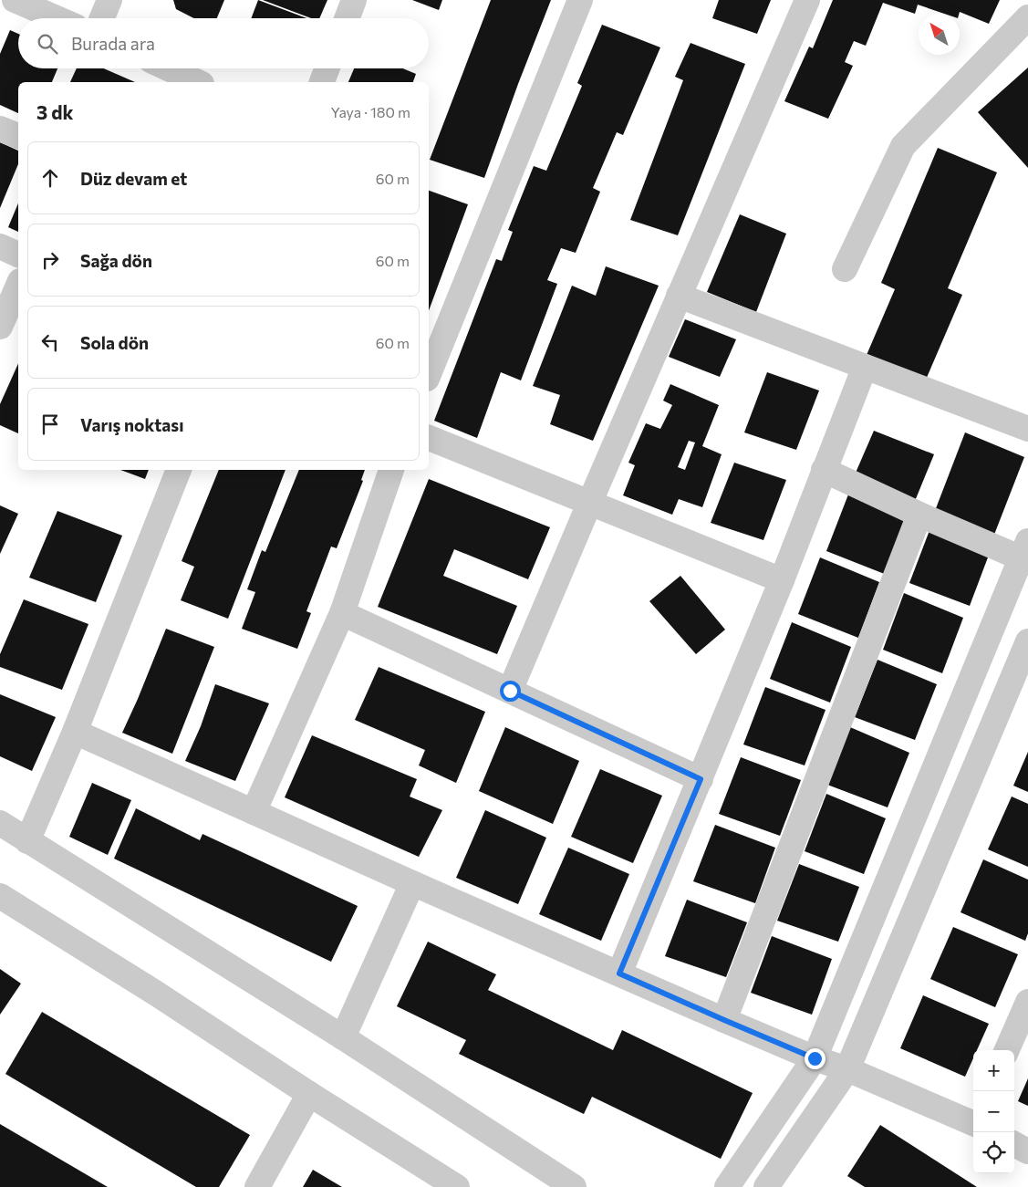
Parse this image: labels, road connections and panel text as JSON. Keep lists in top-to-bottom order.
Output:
{
  "north": "top left",
  "page": {
    "search": "Burada ara",
    "heading": ["3 dk", "Yaya · 180 m"],
    "list": [
      ["Düz devam et", "60 m"],
      ["Sağa dön", "60 m"],
      ["Sola dön", "60 m"],
      "Varış noktası"
    ],
    "map_buttons": ["+", "−"]
  }
}
